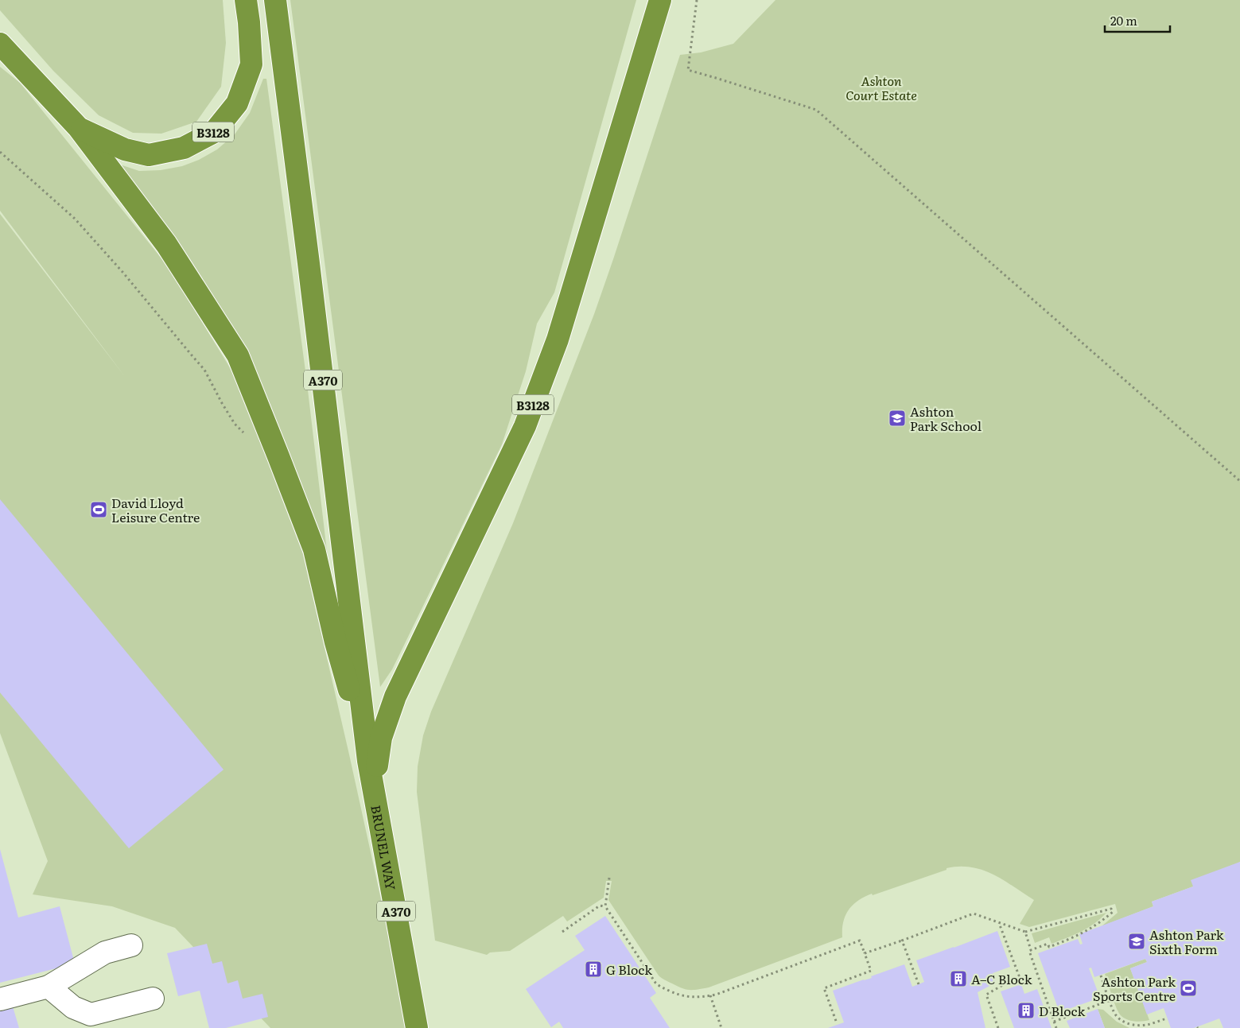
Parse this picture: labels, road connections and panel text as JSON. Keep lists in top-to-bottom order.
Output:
{
  "streets": {
    "highway": ["B3128", "A370", "BRUNEL WAY"]
  },
  "crossings": [
    ["B3128", "A370"],
    ["B3128", "BRUNEL WAY"],
    ["A370", "BRUNEL WAY"]
  ],
  "parks": ["Ashton Court Estate"],
  "places": {
    "school or university": ["Ashton Park School", "Ashton Park Sixth Form"],
    "sports": ["David Lloyd Leisure Centre", "Ashton Park Sports Centre"],
    "building": ["G Block", "A–C Block", "D Block"]
  },
  "scale_bar": "20 m"
}
